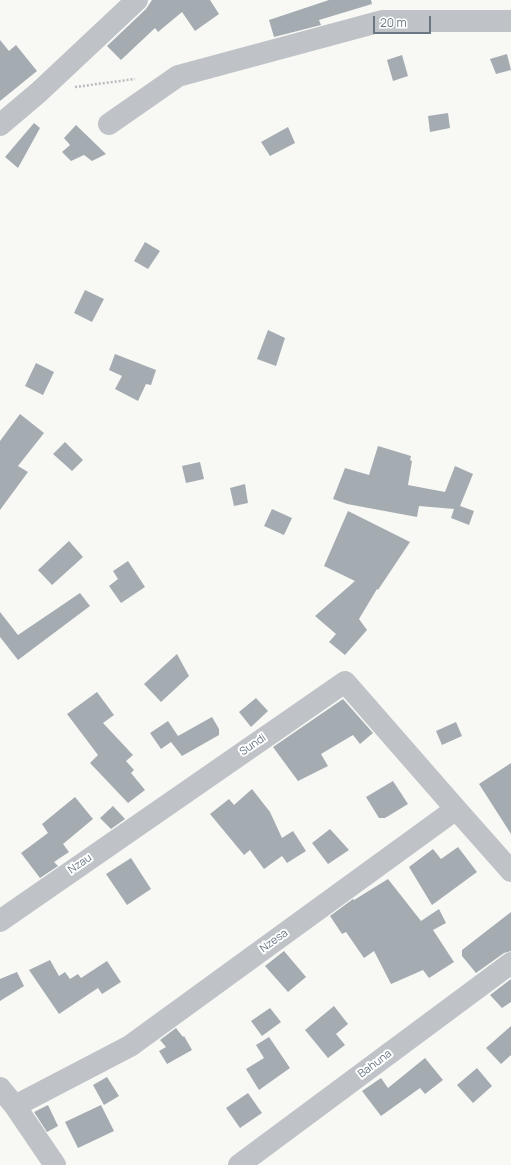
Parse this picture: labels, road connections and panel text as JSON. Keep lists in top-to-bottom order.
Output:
{
  "streets": {
    "street": [
      "Sundi",
      "Nzau",
      "Nzesa",
      "Bahuna"
    ]
  },
  "crossings": [
    ["Sundi", "Nzau"],
    ["Sundi", "Nzesa"]
  ],
  "scale_bar": "20 m"
}
